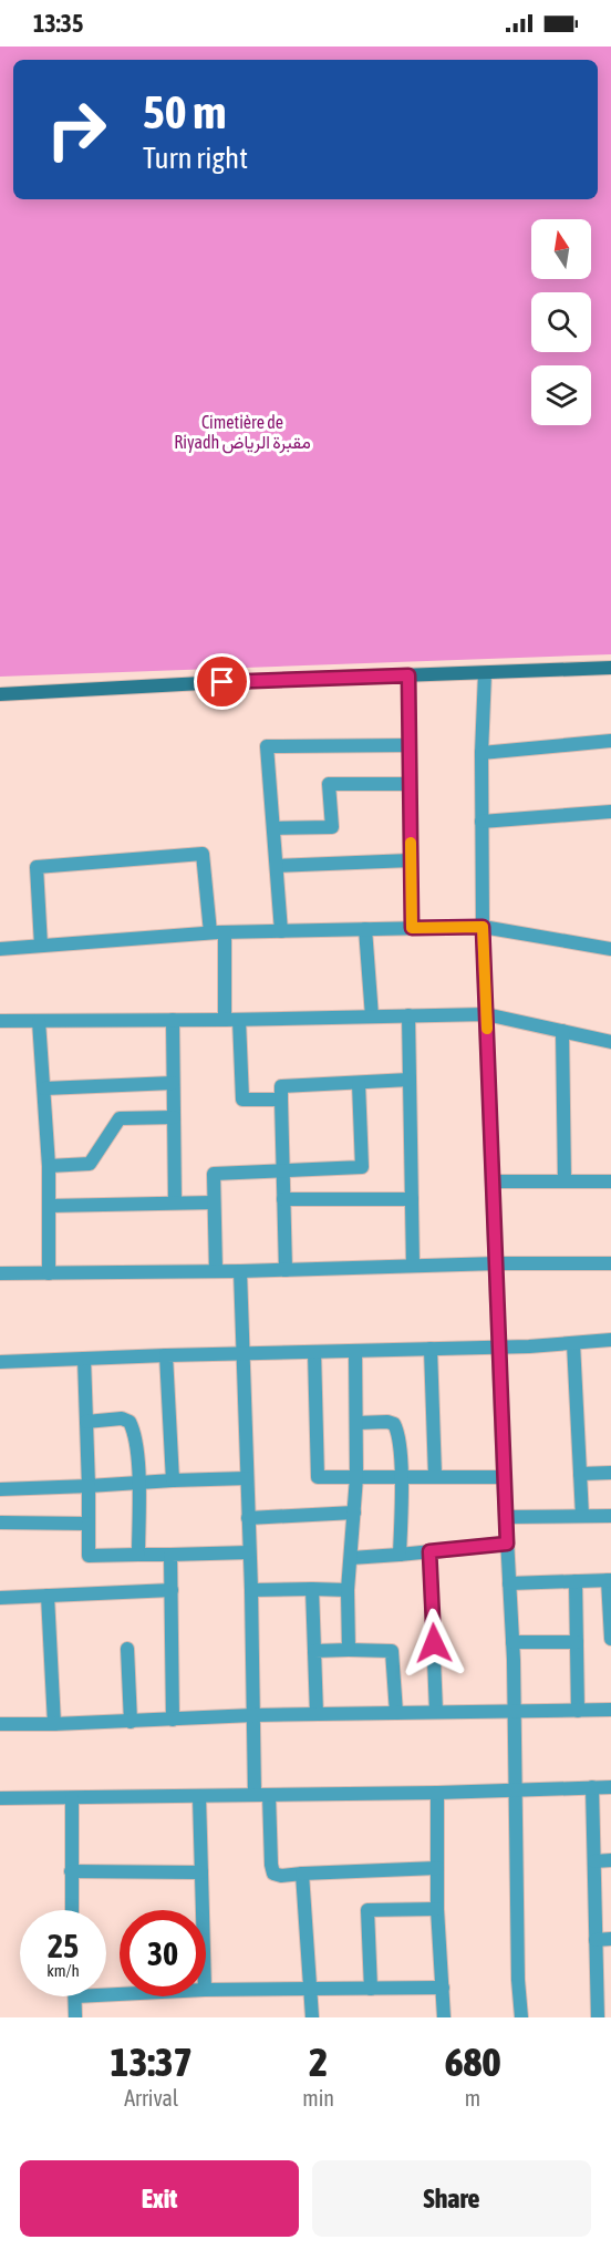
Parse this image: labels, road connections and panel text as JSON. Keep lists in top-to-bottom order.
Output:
{
  "parks": ["Cimetière de Riyadh مقبرة الرياض"],
  "north": "top",
  "page": {
    "status": "13:35",
    "turn": ["50 m", "Turn right"],
    "speed": "25 km/h",
    "limit": "30",
    "eta": [
      "13:37",
      "Arrival",
      "2",
      "min",
      "680",
      "m"
    ],
    "buttons": ["Exit", "Share"]
  }
}
